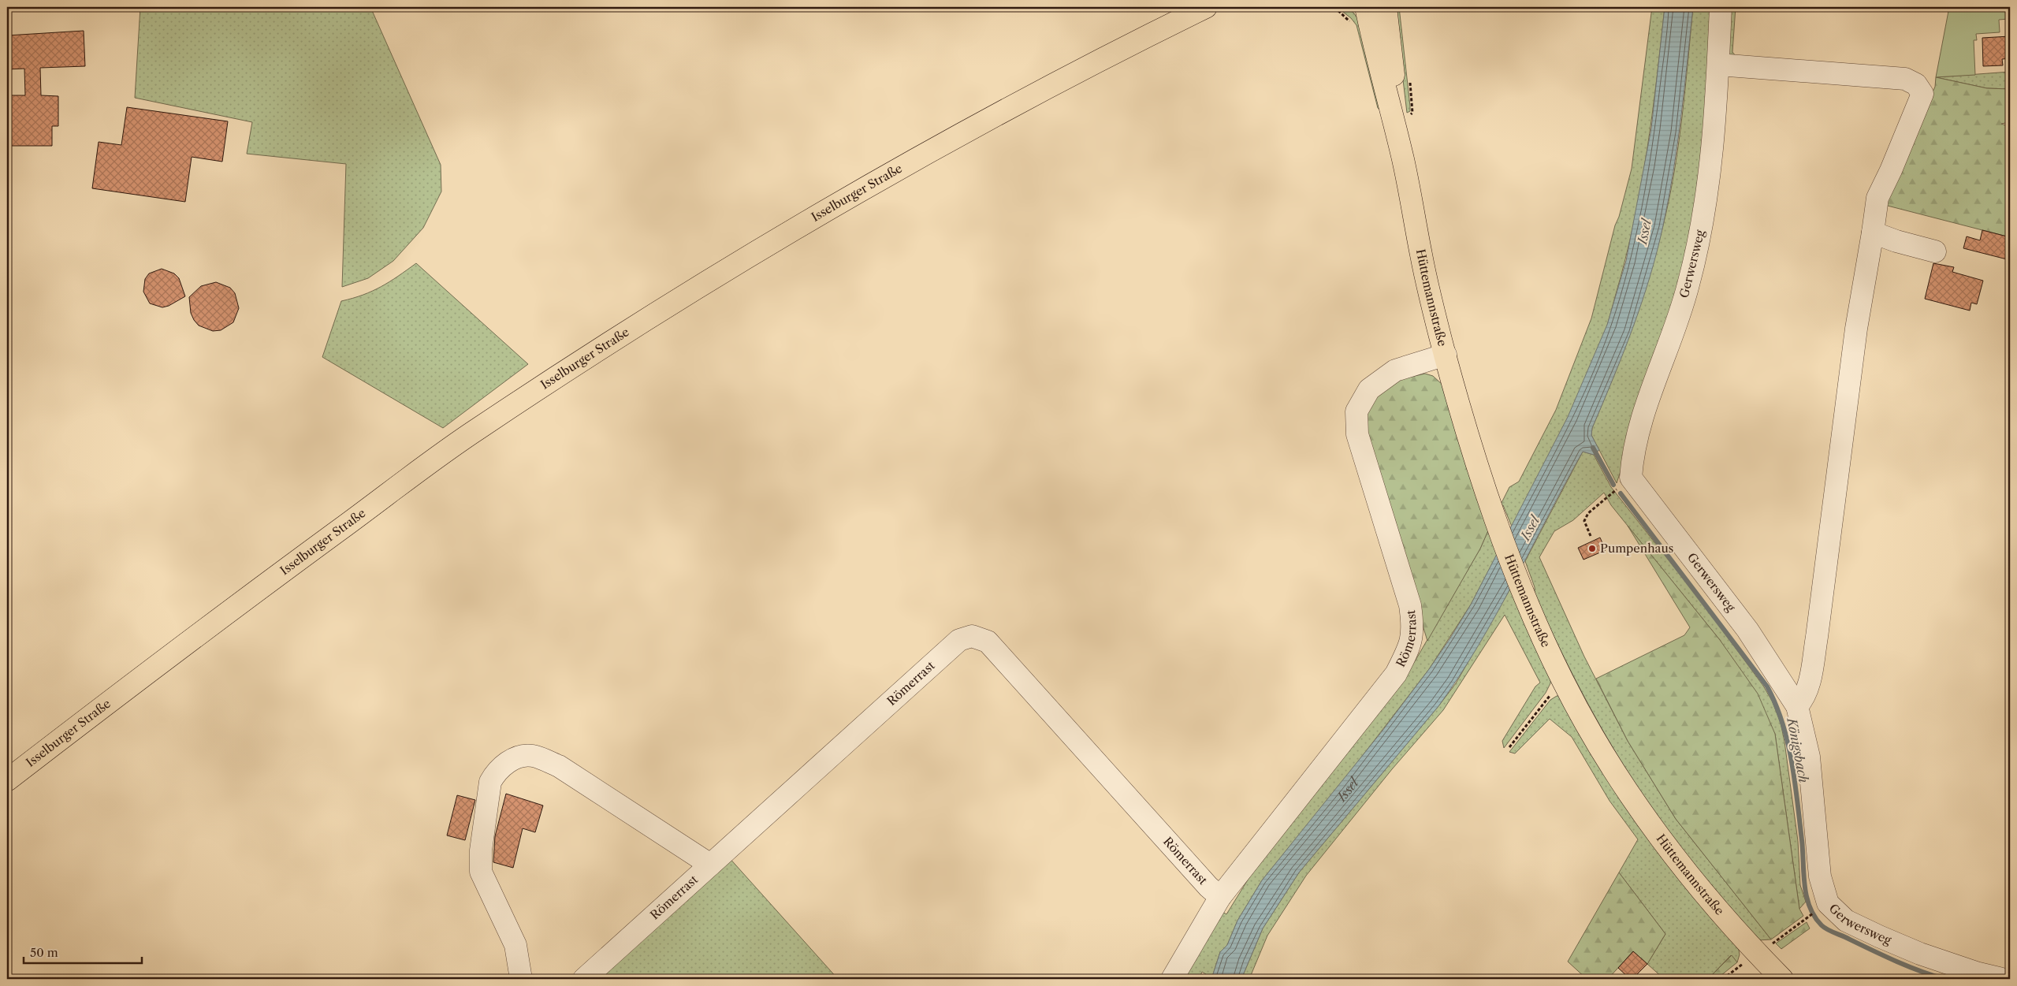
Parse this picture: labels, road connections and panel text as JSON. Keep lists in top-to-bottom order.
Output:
{
  "streets": {
    "main road": ["Isselburger Straße", "Hüttemannstraße"],
    "street": ["Gerwersweg", "Römerrast"]
  },
  "crossings": [
    ["Hüttemannstraße", "Römerrast"]
  ],
  "water": ["Issel", "Königsbach"],
  "places": ["Pumpenhaus"],
  "scale_bar": "50 m"
}
